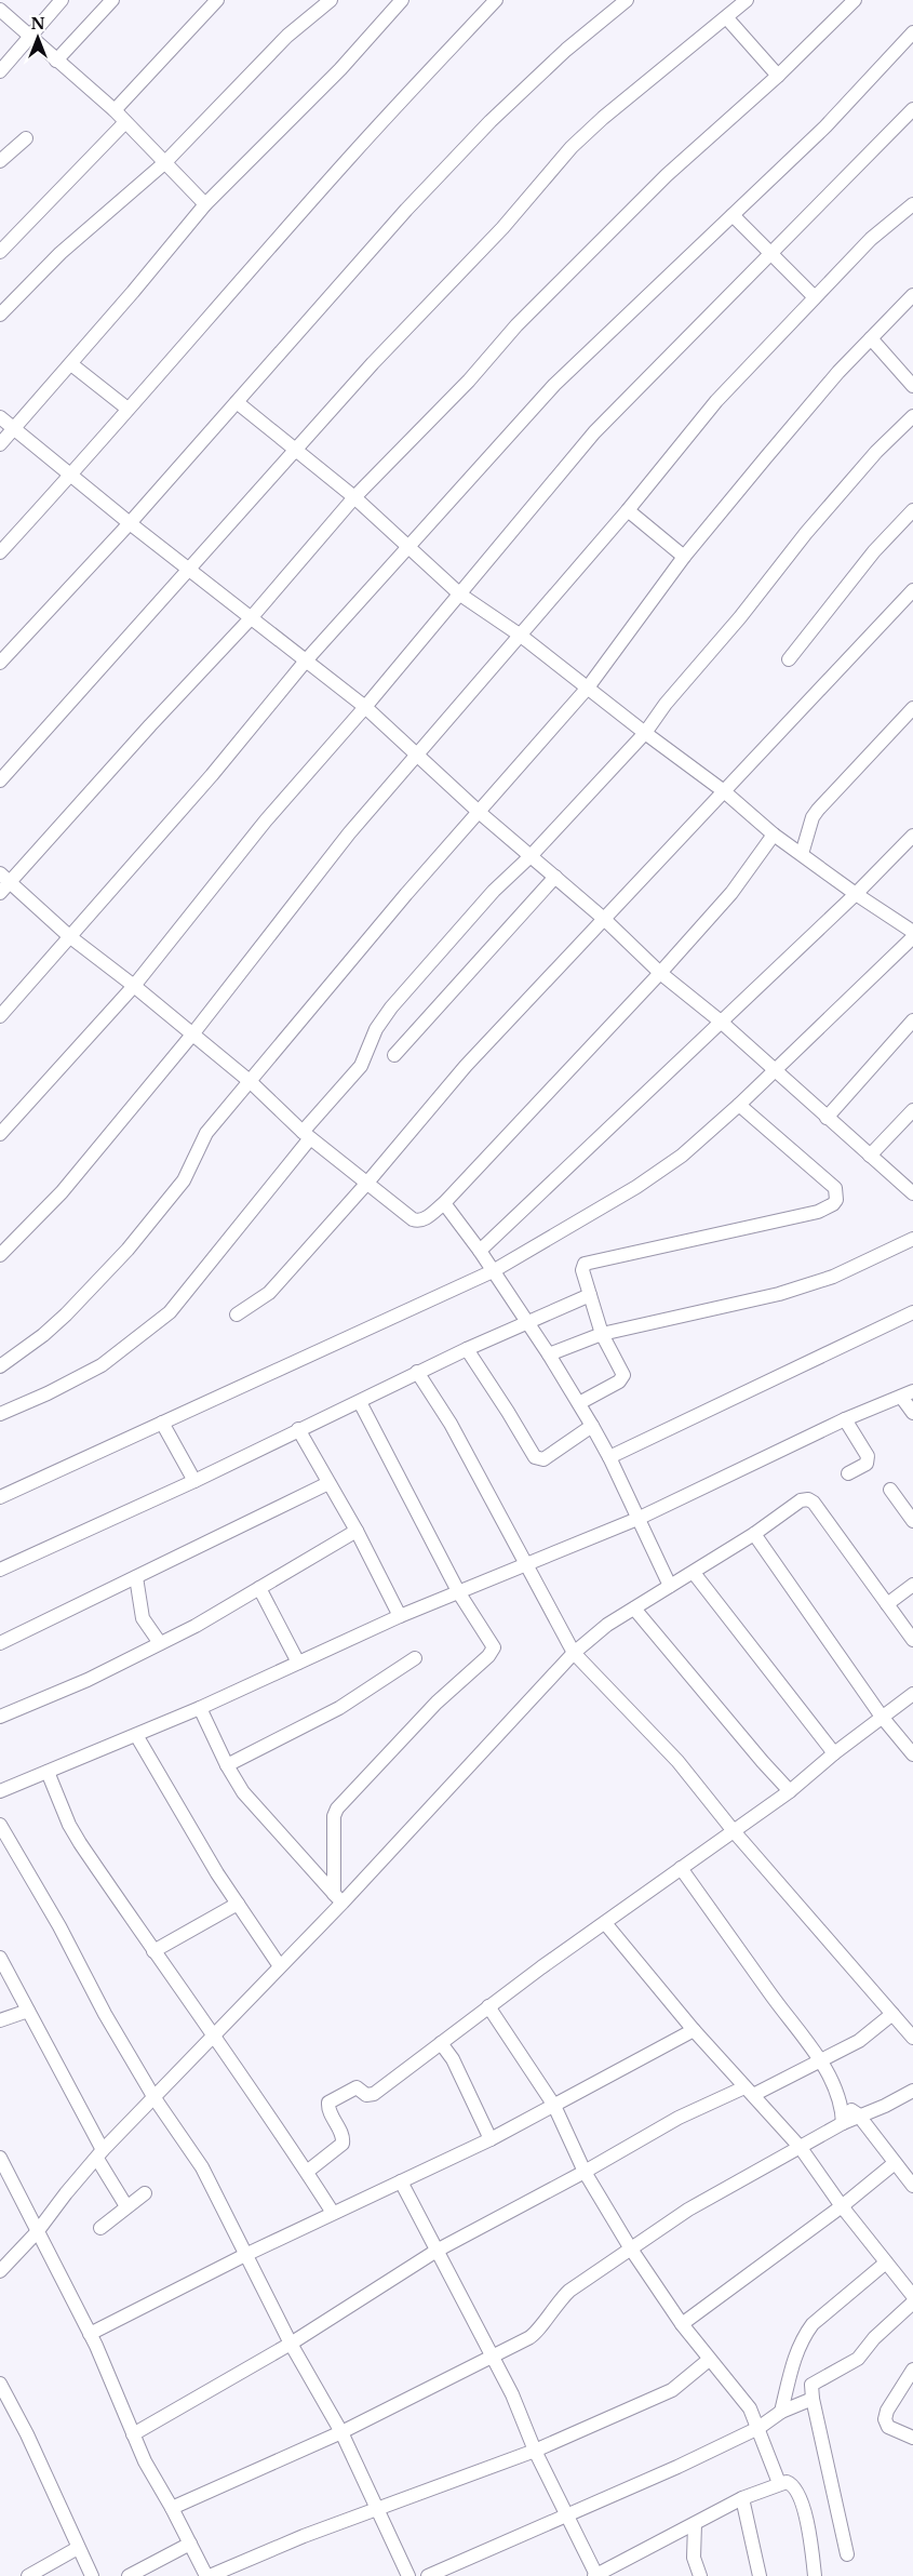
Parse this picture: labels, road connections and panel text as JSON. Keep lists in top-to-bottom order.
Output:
{
  "north": "top"
}
